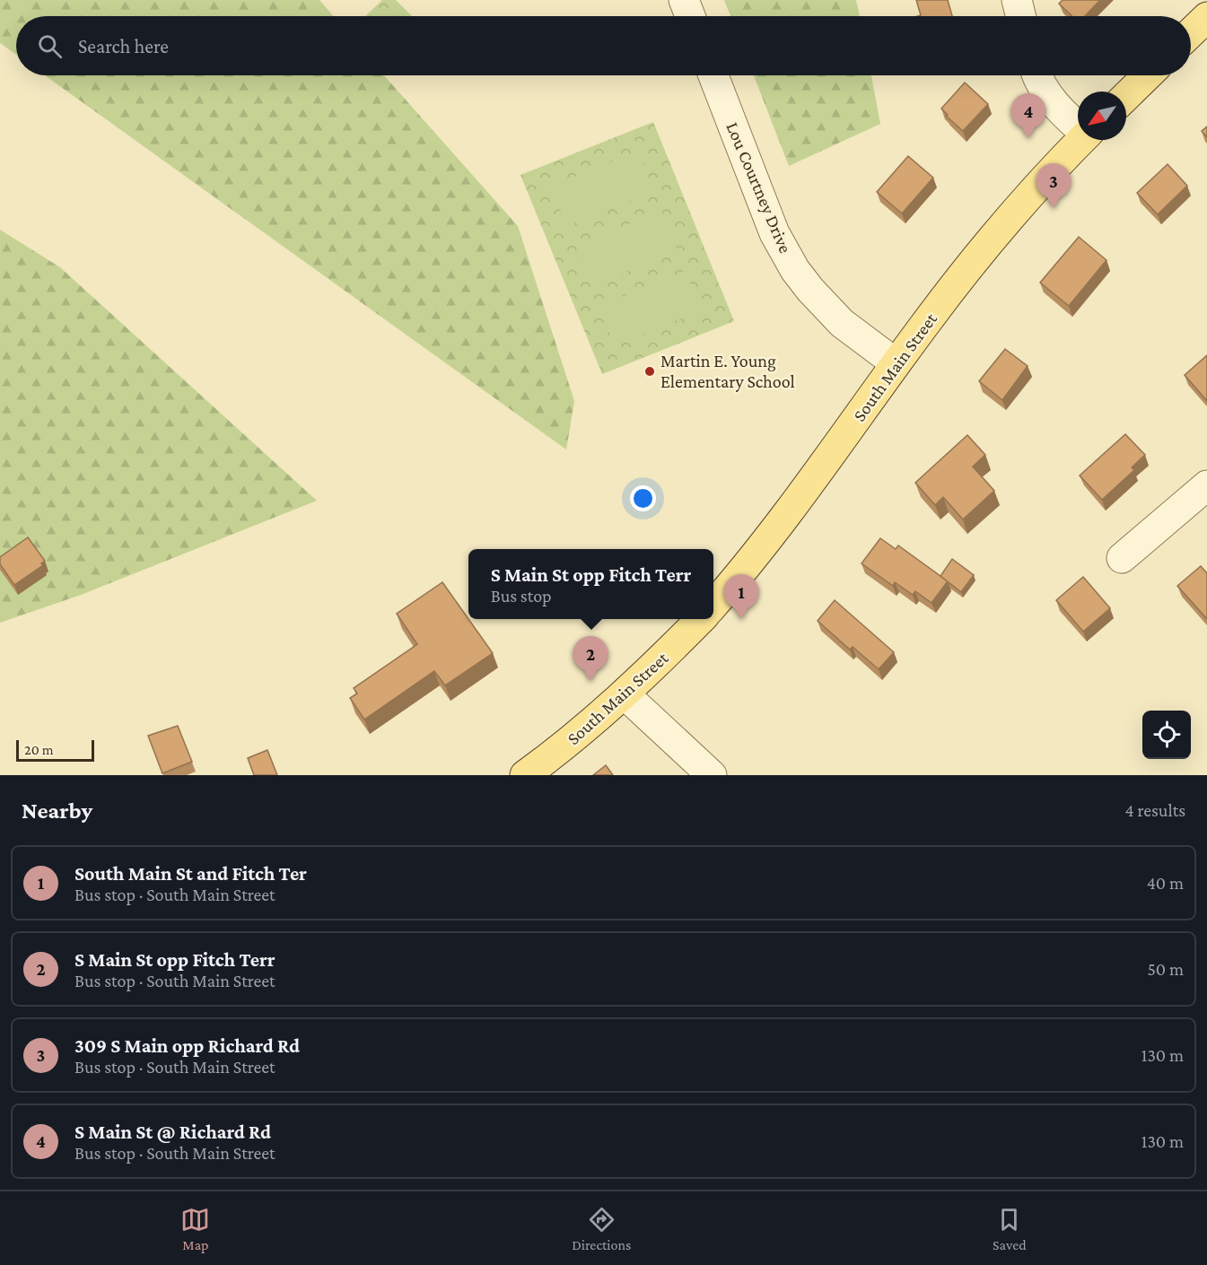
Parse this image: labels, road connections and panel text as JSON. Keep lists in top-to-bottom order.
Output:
{
  "streets": {
    "main road": ["South Main Street"],
    "street": ["Lou Courtney Drive"]
  },
  "crossings": [
    ["Lou Courtney Drive", "South Main Street"]
  ],
  "places": ["Martin E. Young Elementary School"],
  "scale_bar": "20 m",
  "north": "bottom left",
  "page": {
    "search": "Search here",
    "pins": [
      "4",
      "3",
      "1",
      "2"
    ],
    "popup": ["S Main St opp Fitch Terr", "Bus stop"],
    "scale": "20 m",
    "heading": ["Nearby", "4 results"],
    "list": [
      {
        "mark": "1",
        "name": "South Main St and Fitch Ter",
        "note": "Bus stop · South Main Street",
        "value": "40 m"
      },
      {
        "mark": "2",
        "name": "S Main St opp Fitch Terr",
        "note": "Bus stop · South Main Street",
        "value": "50 m"
      },
      {
        "mark": "3",
        "name": "309 S Main opp Richard Rd",
        "note": "Bus stop · South Main Street",
        "value": "130 m"
      },
      {
        "mark": "4",
        "name": "S Main St @ Richard Rd",
        "note": "Bus stop · South Main Street",
        "value": "130 m"
      }
    ],
    "nav": ["Map", "Directions", "Saved"]
  }
}
